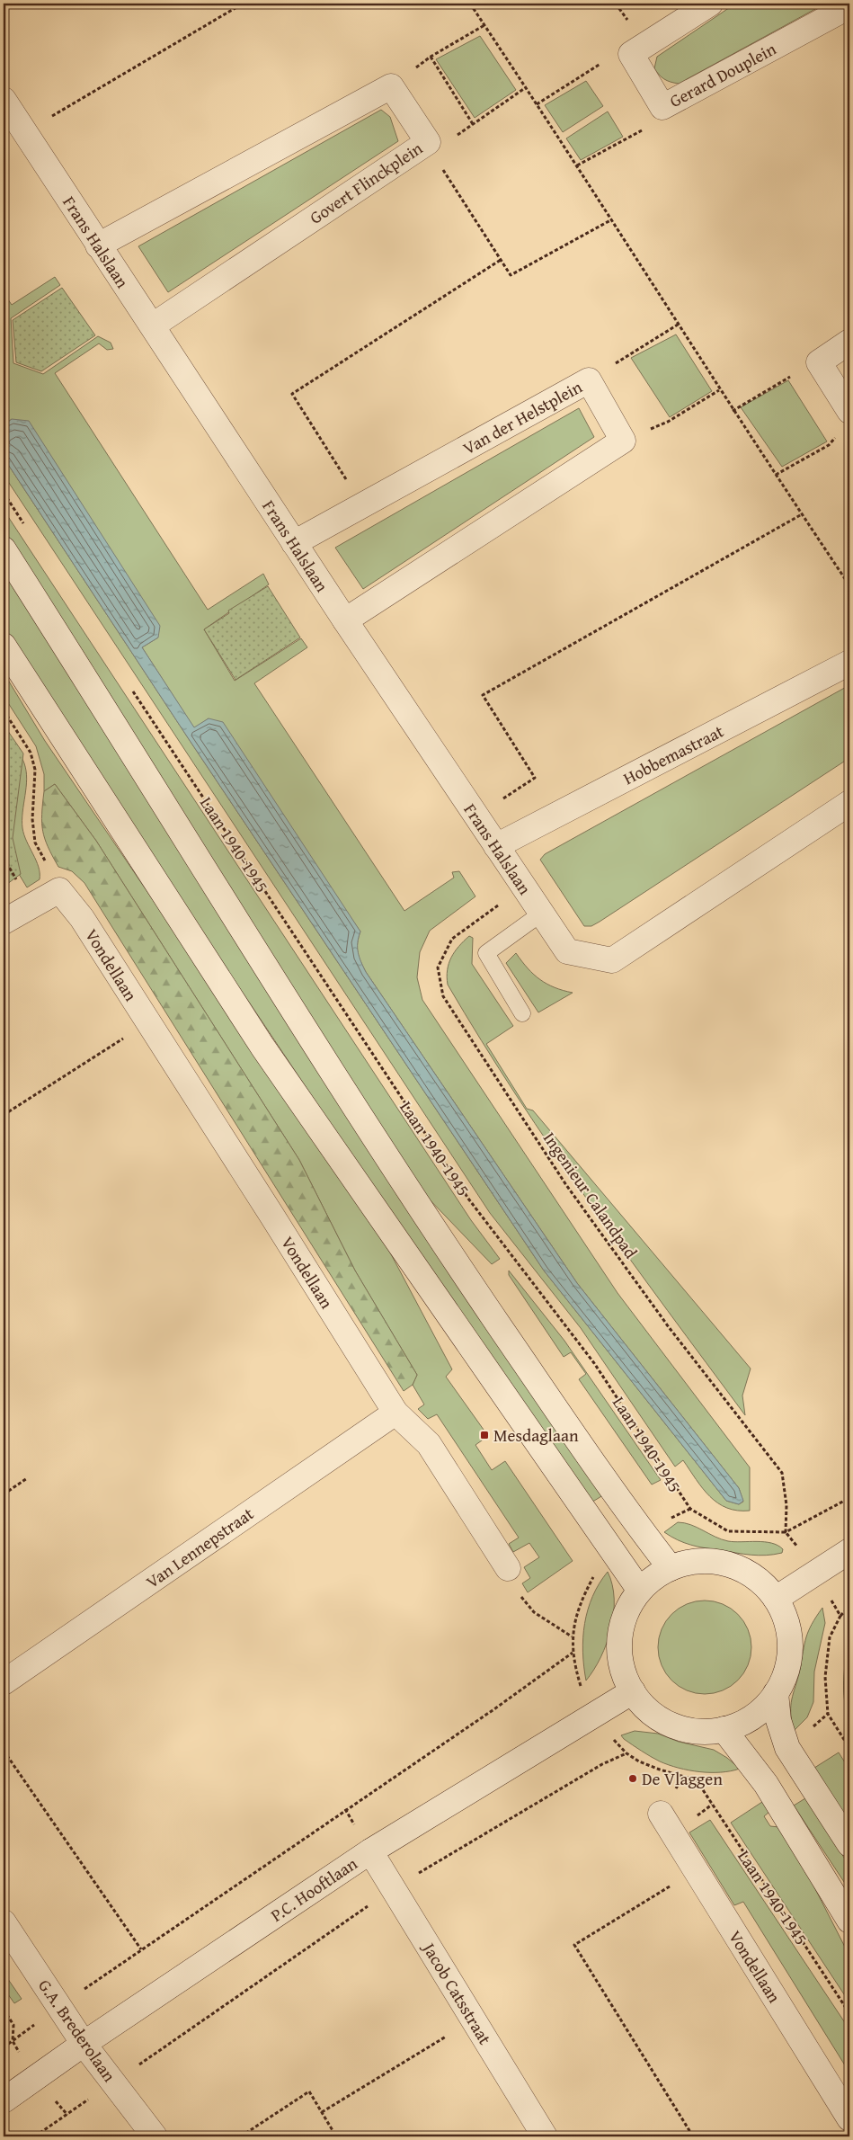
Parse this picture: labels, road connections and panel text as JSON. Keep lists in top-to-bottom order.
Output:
{
  "streets": {
    "street": [
      "Gerard Douplein",
      "Govert Flinckplein",
      "Frans Halslaan",
      "Van der Helstplein",
      "Hobbemastraat",
      "Vondellaan",
      "Van Lennepstraat",
      "P.C. Hooftlaan",
      "Jacob Catsstraat",
      "G.A. Brederolaan"
    ],
    "path": ["Laan 1940-1945", "Ingenieur Calandpad"]
  },
  "crossings": [
    ["Govert Flinckplein", "Frans Halslaan"],
    ["Frans Halslaan", "Van der Helstplein"],
    ["Frans Halslaan", "Hobbemastraat"],
    ["Frans Halslaan", "Ingenieur Calandpad"],
    ["Laan 1940-1945", "Ingenieur Calandpad"],
    ["Vondellaan", "Van Lennepstraat"],
    ["P.C. Hooftlaan", "Jacob Catsstraat"],
    ["P.C. Hooftlaan", "G.A. Brederolaan"]
  ],
  "places": {
    "transit": ["Mesdaglaan"],
    "other": ["De Vlaggen"]
  }
}
